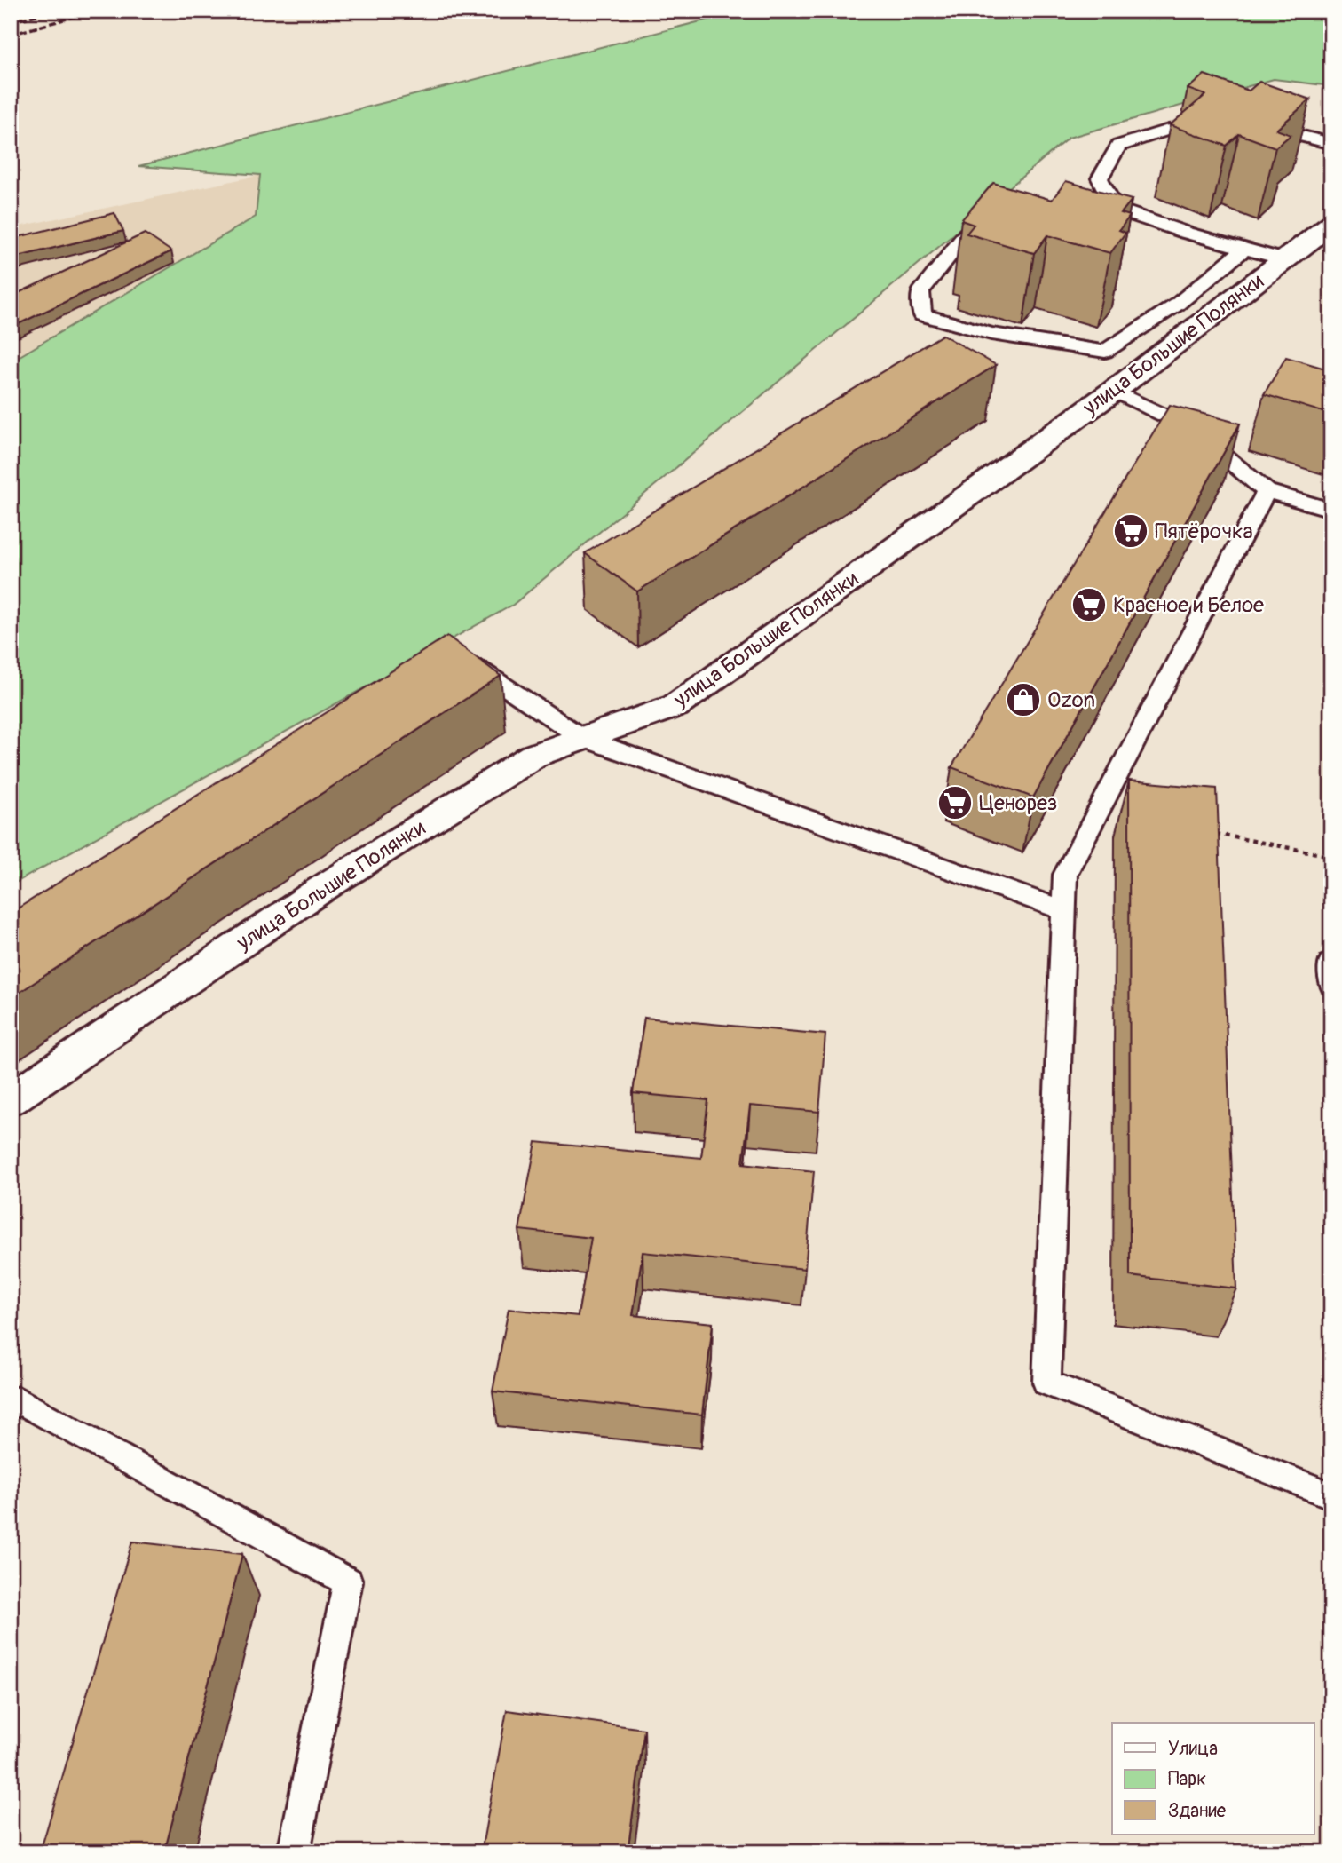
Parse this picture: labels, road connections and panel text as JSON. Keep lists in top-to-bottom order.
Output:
{
  "streets": {
    "street": ["улица Большие Полянки"]
  },
  "places": {
    "supermarket": ["Пятёрочка", "Красное и Белое", "Ценорез"],
    "shop": ["Ozon"]
  },
  "legend": ["Улица", "Парк", "Здание"]
}
